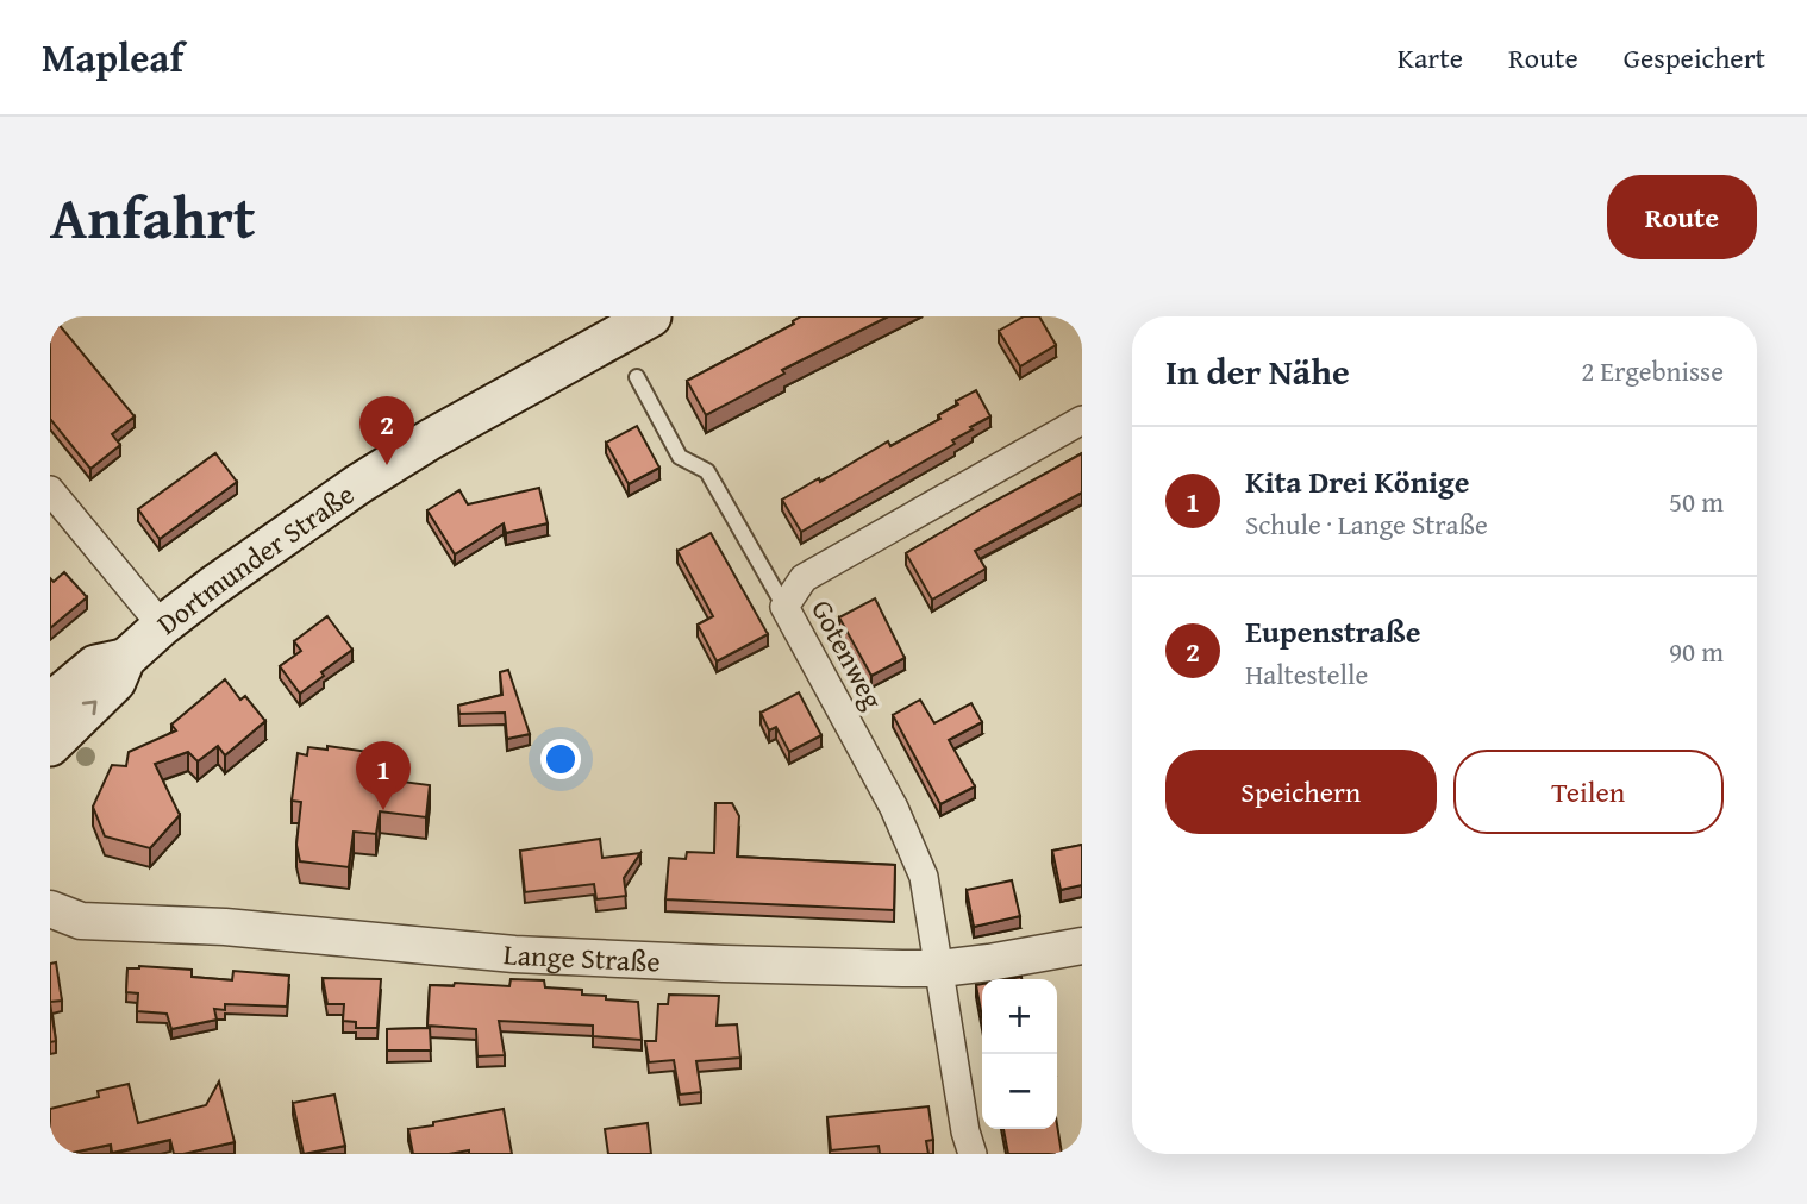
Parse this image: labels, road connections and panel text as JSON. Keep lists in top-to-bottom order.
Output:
{
  "streets": {
    "main road": ["Dortmunder Straße"],
    "street": ["Gotenweg", "Lange Straße"]
  },
  "crossings": [
    ["Gotenweg", "Lange Straße"]
  ],
  "page": {
    "header": "Mapleaf",
    "nav": ["Karte", "Route", "Gespeichert"],
    "title": "Anfahrt",
    "buttons": [
      "Route",
      ["Speichern", "Teilen"]
    ],
    "heading": ["In der Nähe", "2 Ergebnisse"],
    "pins": ["2", "1"],
    "list": [
      {
        "mark": "1",
        "name": "Kita Drei Könige",
        "note": "Schule · Lange Straße",
        "value": "50 m"
      },
      {
        "mark": "2",
        "name": "Eupenstraße",
        "note": "Haltestelle",
        "value": "90 m"
      }
    ],
    "map_buttons": ["+", "−"]
  }
}
